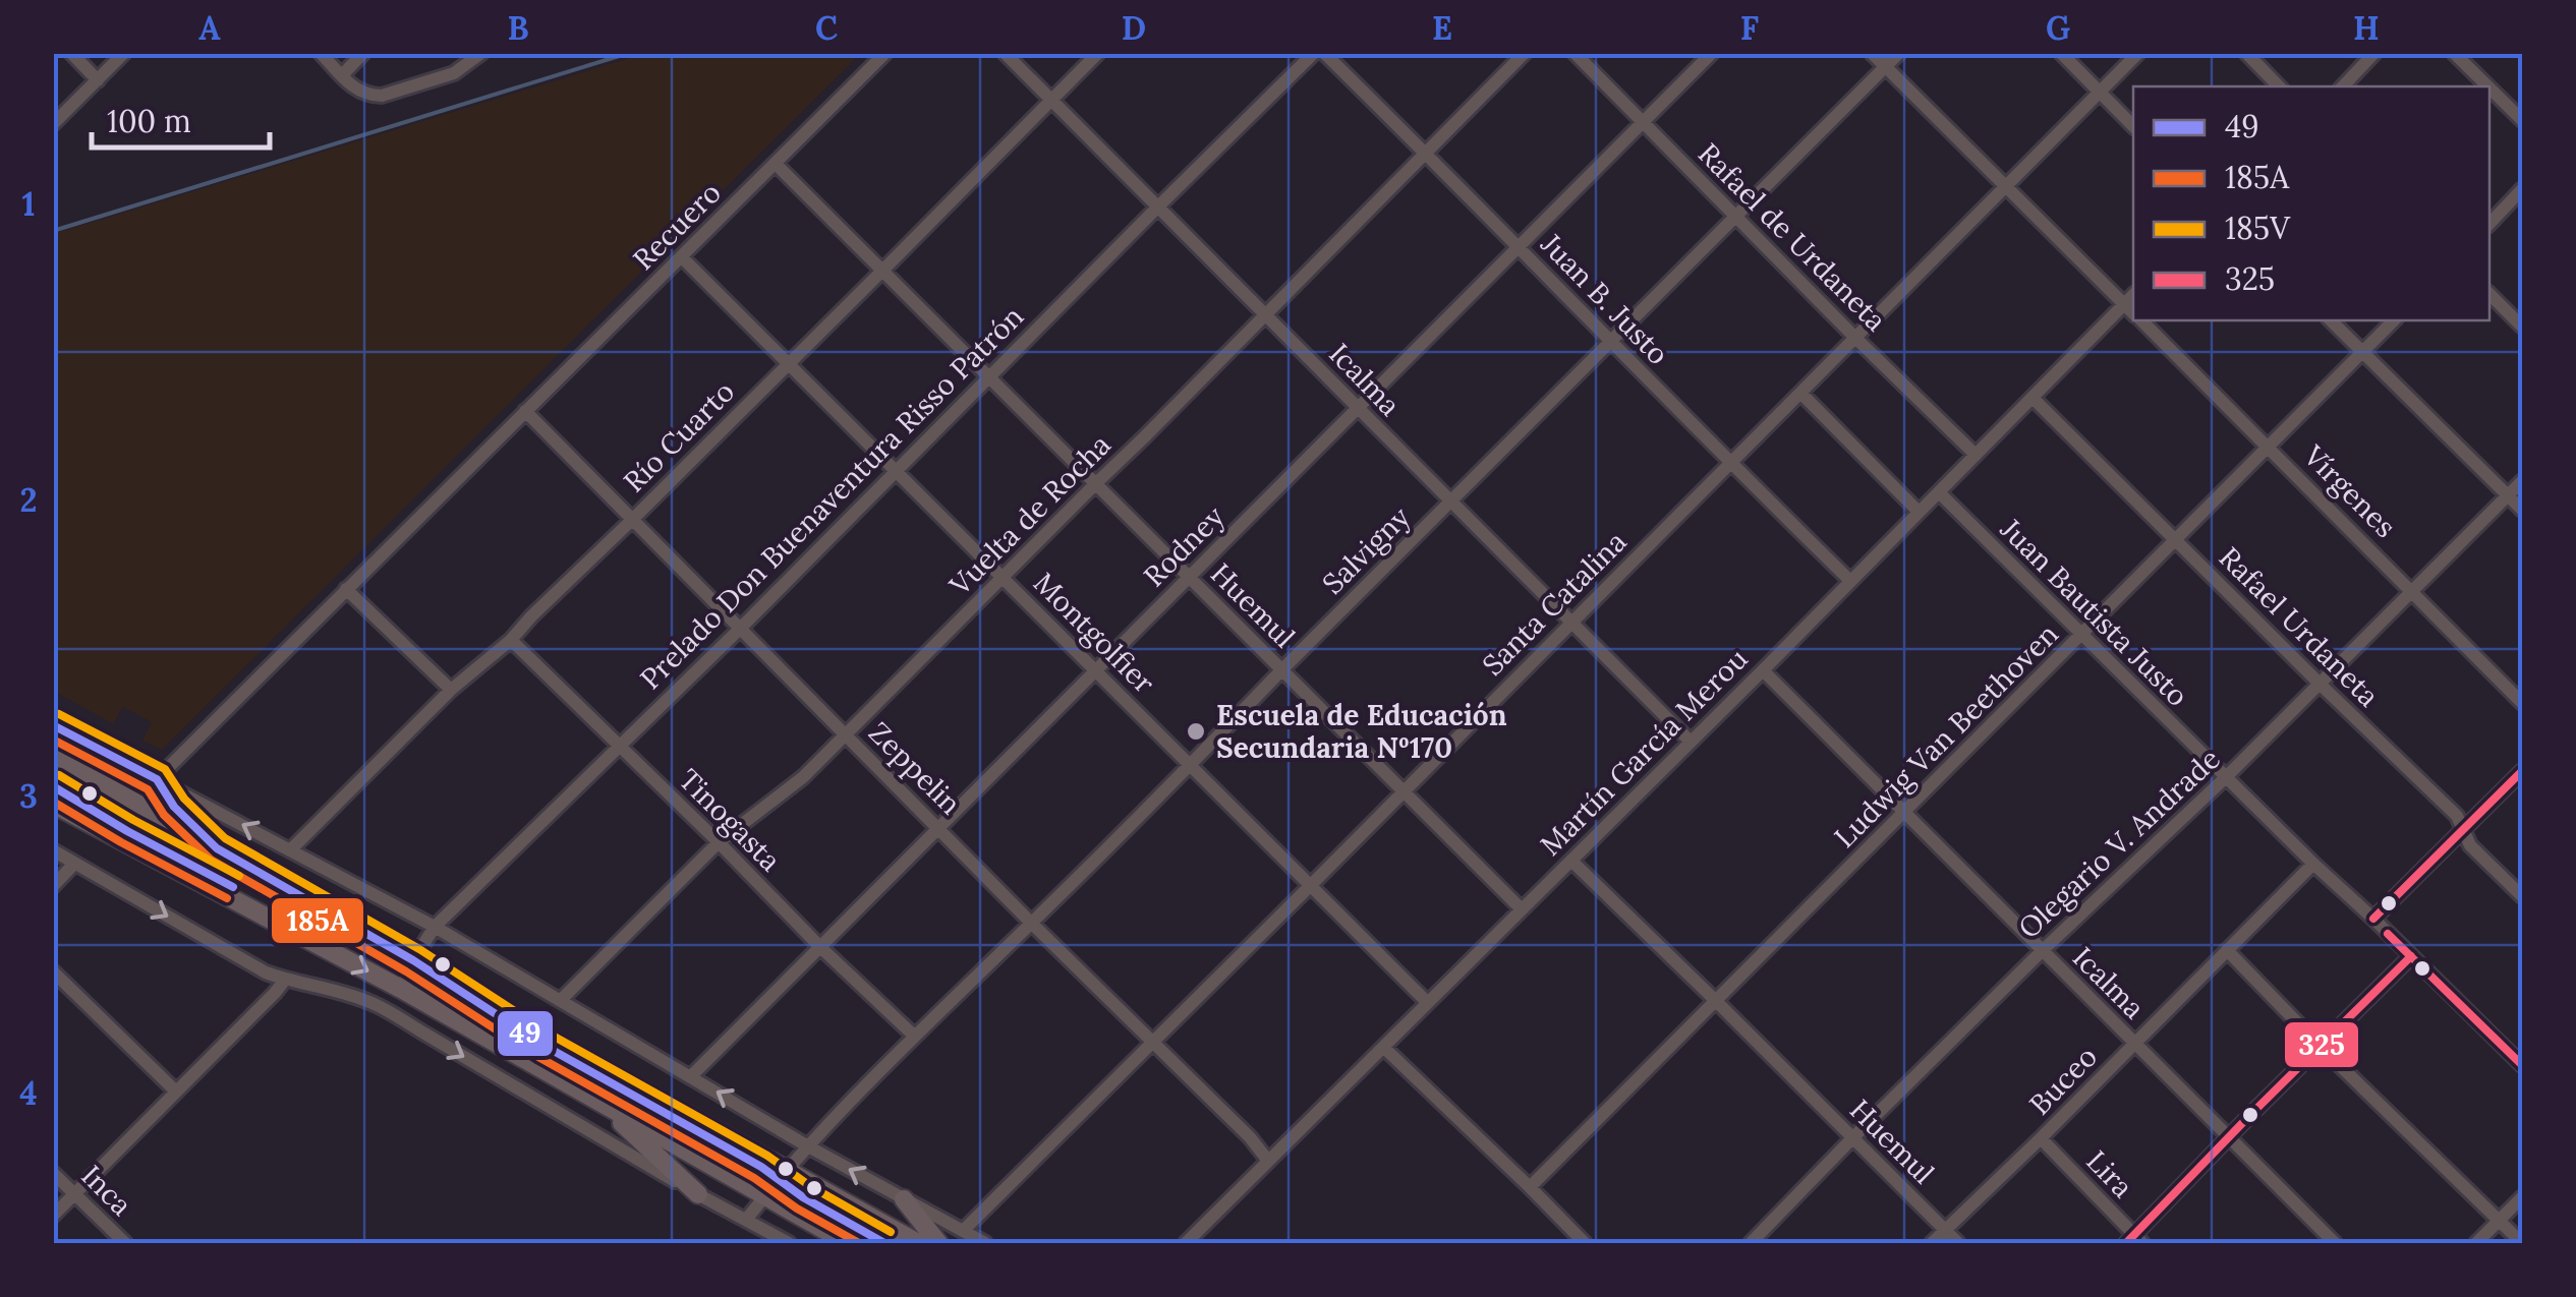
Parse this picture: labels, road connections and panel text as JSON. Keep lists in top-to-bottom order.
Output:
{
  "streets": {
    "street": [
      "Recuero",
      "Rafael de Urdaneta",
      "Juan B. Justo",
      "Icalma",
      "Río Cuarto",
      "Vírgenes",
      "Prelado Don Buenaventura Risso Patrón",
      "Vuelta de Rocha",
      "Rodney",
      "Salvigny",
      "Santa Catalina",
      "Huemul",
      "Juan Bautista Justo",
      "Rafael Urdaneta",
      "Montgolfier",
      "Ludwig Van Beethoven",
      "Martín García Merou",
      "Zeppelin",
      "Tinogasta",
      "Olegario V. Andrade",
      "Buceo",
      "Lira",
      "Inca"
    ]
  },
  "crossings": [
    ["Recuero", "Huemul"],
    ["Recuero", "Montgolfier"],
    ["Recuero", "Zeppelin"],
    ["Rafael de Urdaneta", "Rodney"],
    ["Rafael de Urdaneta", "Salvigny"],
    ["Rafael de Urdaneta", "Santa Catalina"],
    ["Rafael de Urdaneta", "Martín García Merou"],
    ["Juan B. Justo", "Vuelta de Rocha"],
    ["Juan B. Justo", "Rodney"],
    ["Juan B. Justo", "Salvigny"],
    ["Juan B. Justo", "Santa Catalina"],
    ["Juan B. Justo", "Martín García Merou"],
    ["Icalma", "Río Cuarto"],
    ["Icalma", "Prelado Don Buenaventura Risso Patrón"],
    ["Icalma", "Vuelta de Rocha"],
    ["Icalma", "Rodney"],
    ["Icalma", "Salvigny"],
    ["Icalma", "Santa Catalina"],
    ["Icalma", "Ludwig Van Beethoven"],
    ["Icalma", "Martín García Merou"],
    ["Icalma", "Olegario V. Andrade"],
    ["Icalma", "Buceo"],
    ["Río Cuarto", "Huemul"],
    ["Río Cuarto", "Montgolfier"],
    ["Río Cuarto", "Zeppelin"],
    ["Río Cuarto", "Tinogasta"],
    ["Vírgenes", "Salvigny"],
    ["Vírgenes", "Santa Catalina"],
    ["Vírgenes", "Ludwig Van Beethoven"],
    ["Vírgenes", "Martín García Merou"],
    ["Vírgenes", "Olegario V. Andrade"],
    ["Prelado Don Buenaventura Risso Patrón", "Huemul"],
    ["Prelado Don Buenaventura Risso Patrón", "Montgolfier"],
    ["Prelado Don Buenaventura Risso Patrón", "Zeppelin"],
    ["Prelado Don Buenaventura Risso Patrón", "Tinogasta"],
    ["Vuelta de Rocha", "Huemul"],
    ["Vuelta de Rocha", "Montgolfier"],
    ["Vuelta de Rocha", "Zeppelin"],
    ["Vuelta de Rocha", "Tinogasta"],
    ["Rodney", "Huemul"],
    ["Rodney", "Montgolfier"],
    ["Rodney", "Zeppelin"],
    ["Rodney", "Tinogasta"],
    ["Salvigny", "Huemul"],
    ["Salvigny", "Montgolfier"],
    ["Salvigny", "Zeppelin"],
    ["Salvigny", "Tinogasta"],
    ["Santa Catalina", "Huemul"],
    ["Santa Catalina", "Montgolfier"],
    ["Santa Catalina", "Zeppelin"],
    ["Huemul", "Ludwig Van Beethoven"],
    ["Huemul", "Martín García Merou"],
    ["Huemul", "Olegario V. Andrade"],
    ["Huemul", "Buceo"],
    ["Juan Bautista Justo", "Ludwig Van Beethoven"],
    ["Juan Bautista Justo", "Martín García Merou"],
    ["Juan Bautista Justo", "Olegario V. Andrade"],
    ["Juan Bautista Justo", "Buceo"],
    ["Rafael Urdaneta", "Ludwig Van Beethoven"],
    ["Rafael Urdaneta", "Martín García Merou"],
    ["Rafael Urdaneta", "Olegario V. Andrade"],
    ["Montgolfier", "Martín García Merou"],
    ["Martín García Merou", "Zeppelin"],
    ["Buceo", "Lira"]
  ],
  "places": ["Escuela de Educación Secundaria Nº170"],
  "lines": [
    "transit line 185V",
    "transit line 49",
    "transit line 185A",
    "transit line 325"
  ],
  "legend": [
    "49",
    "185A",
    "185V",
    "325"
  ],
  "scale_bar": "100 m",
  "grid": {
    "columns": [
      "A",
      "B",
      "C",
      "D",
      "E",
      "F",
      "G",
      "H"
    ],
    "rows": [
      "1",
      "2",
      "3",
      "4"
    ]
  }
}
